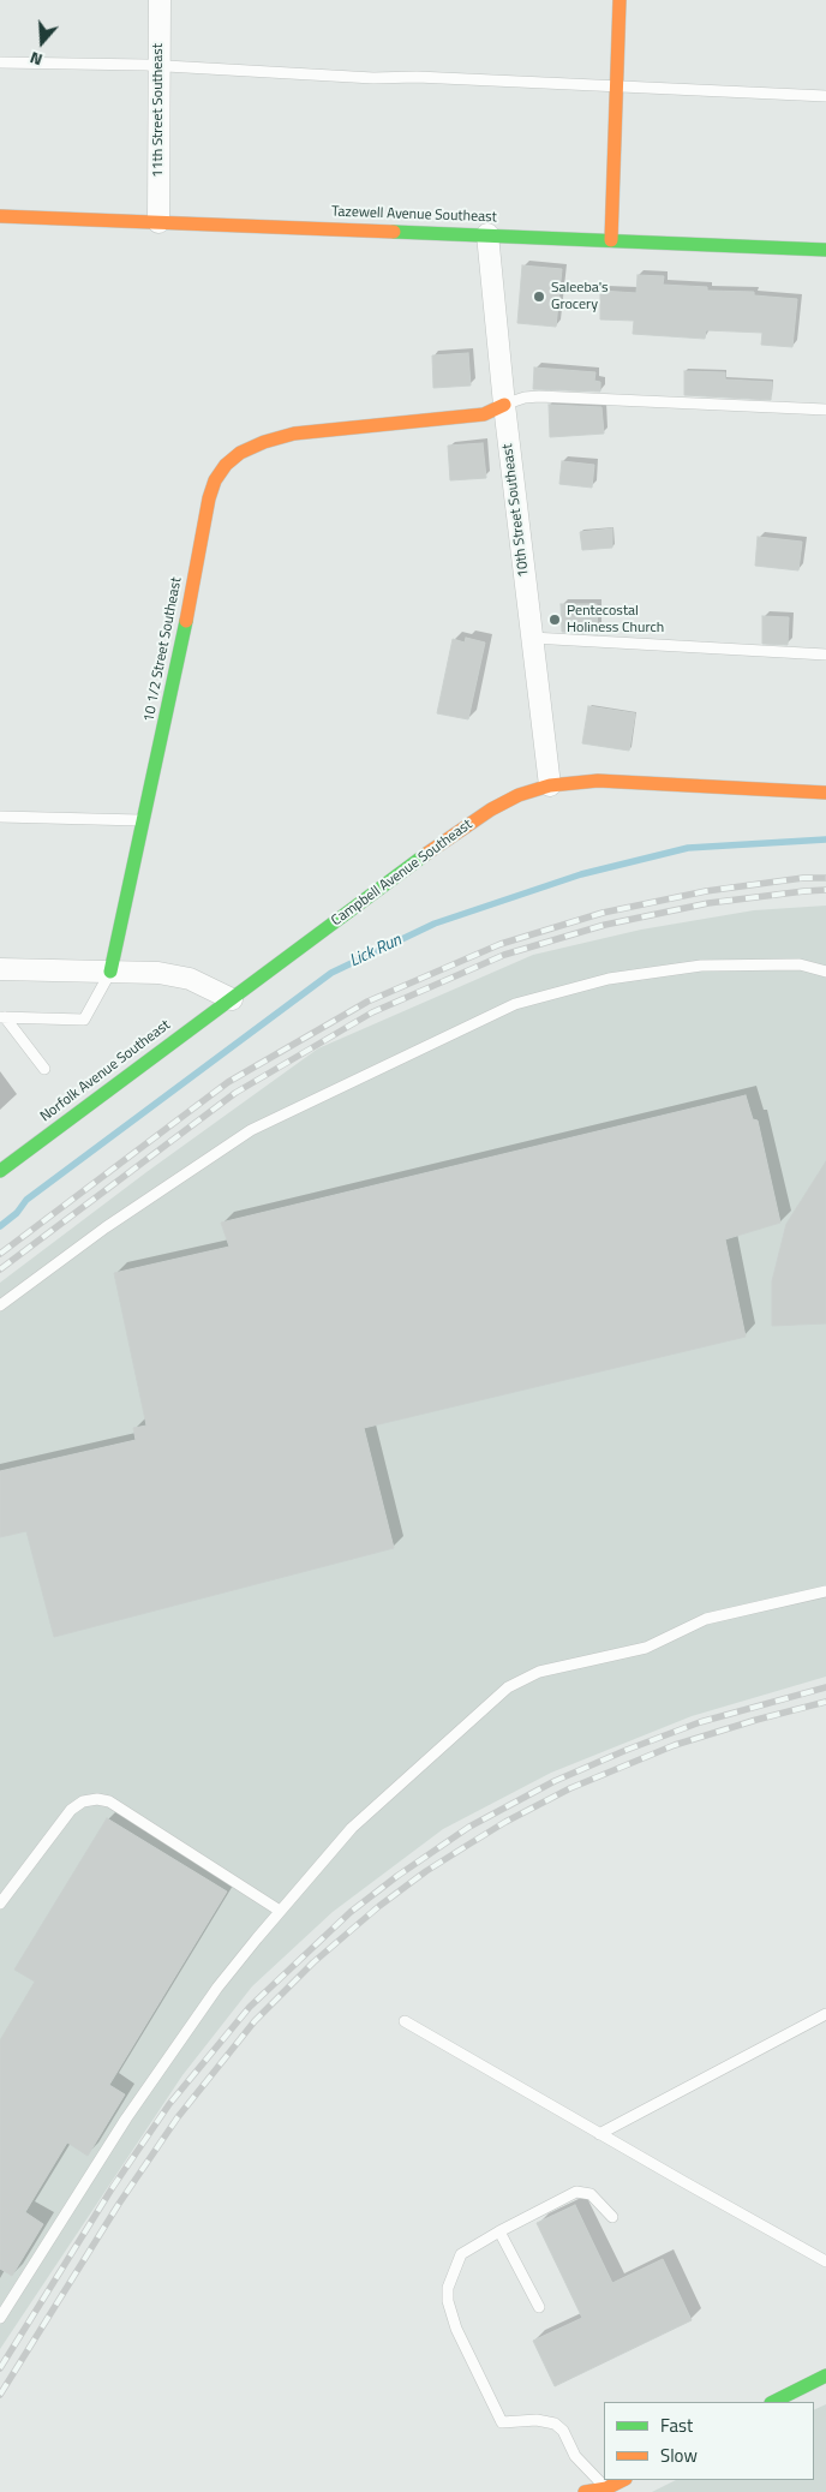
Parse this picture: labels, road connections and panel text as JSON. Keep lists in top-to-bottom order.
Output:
{
  "streets": {
    "street": [
      "11th Street Southeast",
      "Tazewell Avenue Southeast",
      "10th Street Southeast",
      "10 1/2 Street Southeast",
      "Campbell Avenue Southeast",
      "Norfolk Avenue Southeast"
    ]
  },
  "crossings": [
    ["11th Street Southeast", "Tazewell Avenue Southeast"],
    ["Tazewell Avenue Southeast", "10th Street Southeast"],
    ["10th Street Southeast", "10 1/2 Street Southeast"],
    ["10th Street Southeast", "Campbell Avenue Southeast"],
    ["Campbell Avenue Southeast", "Norfolk Avenue Southeast"]
  ],
  "water": ["Lick Run"],
  "places": ["Saleeba's Grocery", "Pentecostal Holiness Church"],
  "legend": ["Fast", "Slow"],
  "north": "bottom"
}
